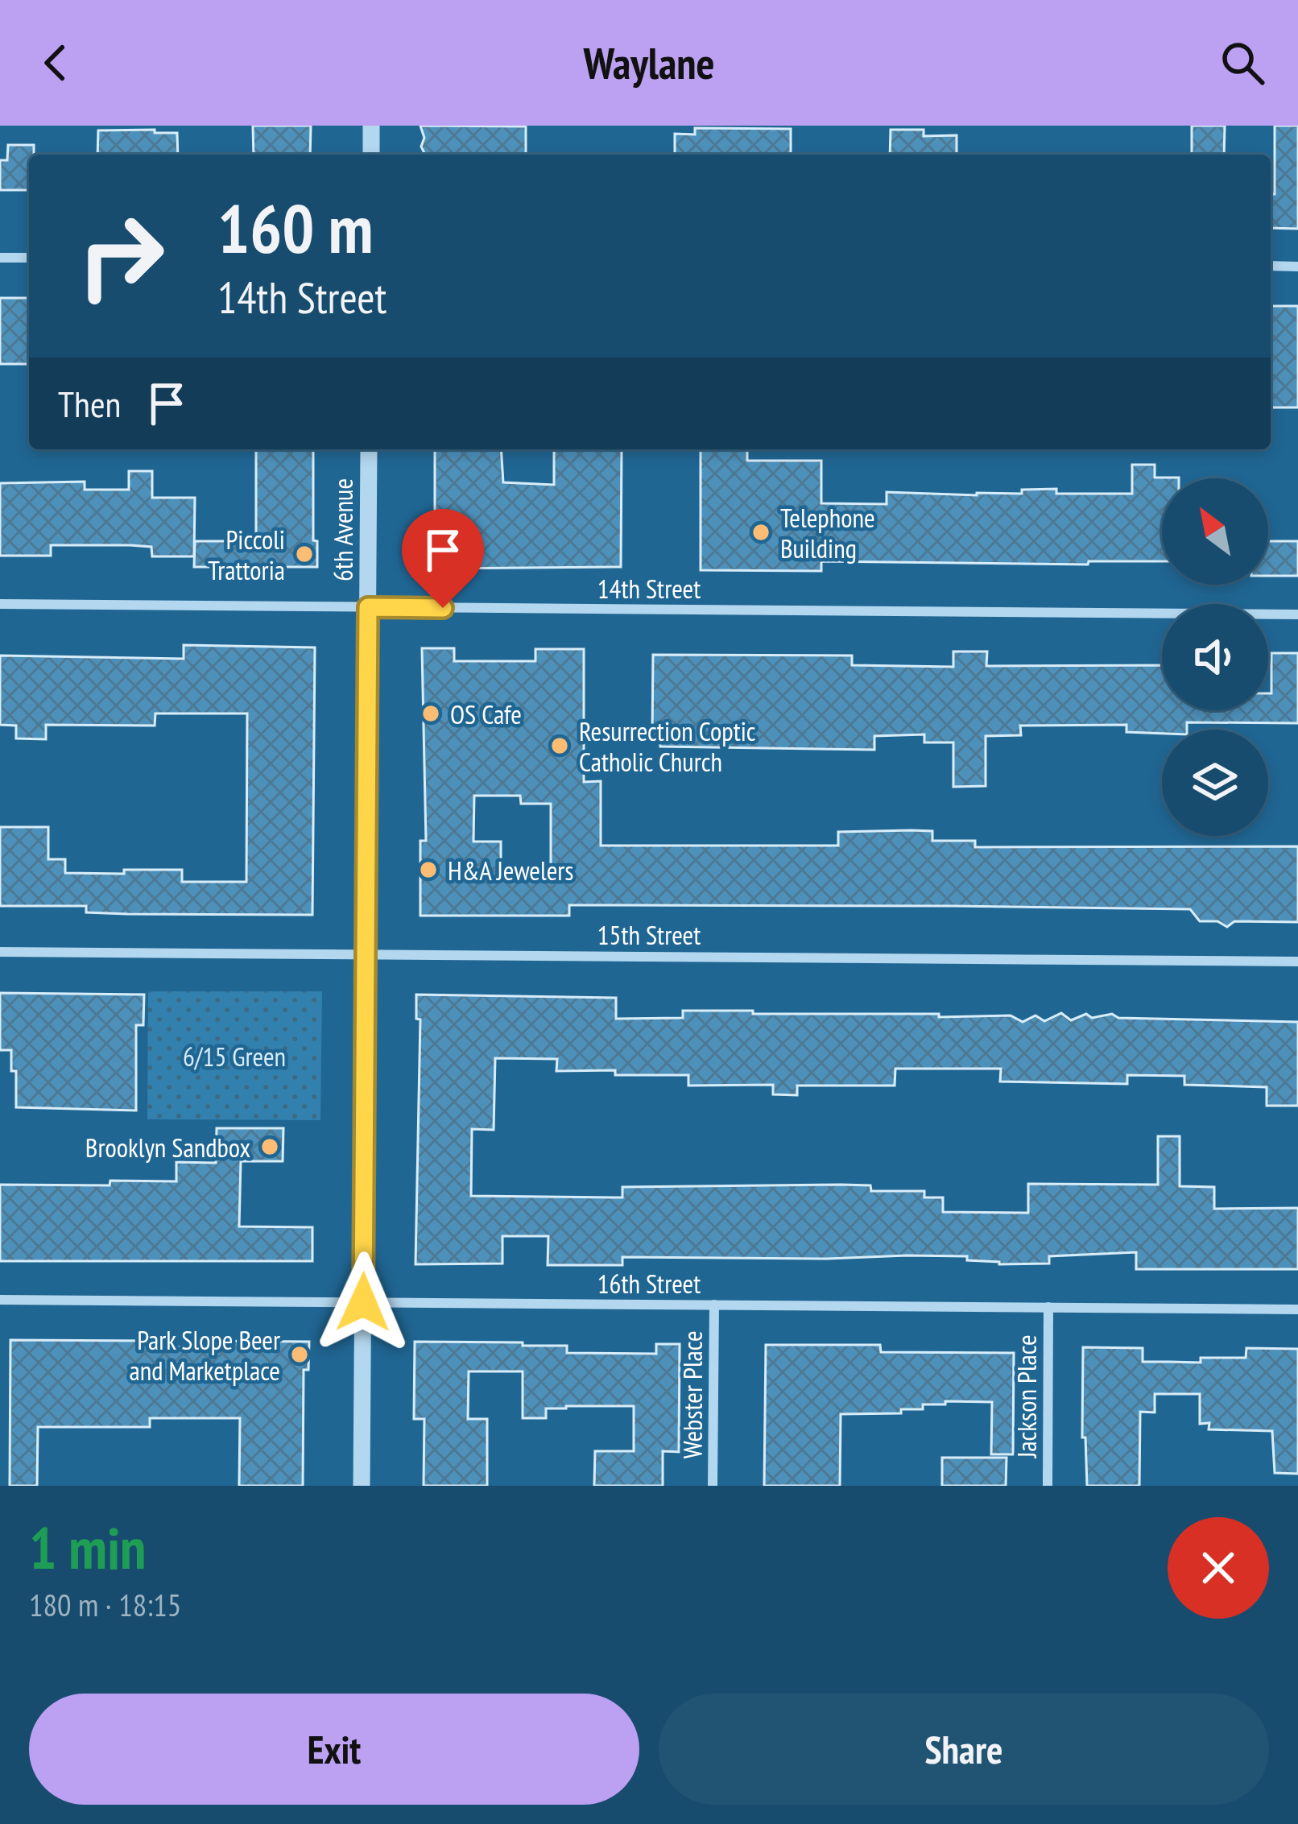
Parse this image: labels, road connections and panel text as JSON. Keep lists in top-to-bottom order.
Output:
{
  "streets": {
    "street": [
      "6th Avenue",
      "14th Street",
      "15th Street",
      "16th Street",
      "Webster Place",
      "Jackson Place"
    ]
  },
  "crossings": [
    ["6th Avenue", "14th Street"],
    ["6th Avenue", "15th Street"],
    ["6th Avenue", "16th Street"],
    ["16th Street", "Webster Place"],
    ["16th Street", "Jackson Place"]
  ],
  "parks": ["6/15 Green"],
  "places": [
    "Telephone Building",
    "Piccoli Trattoria",
    "OS Cafe",
    "Resurrection Coptic Catholic Church",
    "H&A Jewelers",
    "Brooklyn Sandbox",
    "Park Slope Beer and Marketplace"
  ],
  "north": "top left",
  "page": {
    "header": "Waylane",
    "turn": ["160 m", "14th Street"],
    "then": "Then",
    "heading": ["1 min", "180 m · 18:15"],
    "buttons": ["Exit", "Share"]
  }
}
